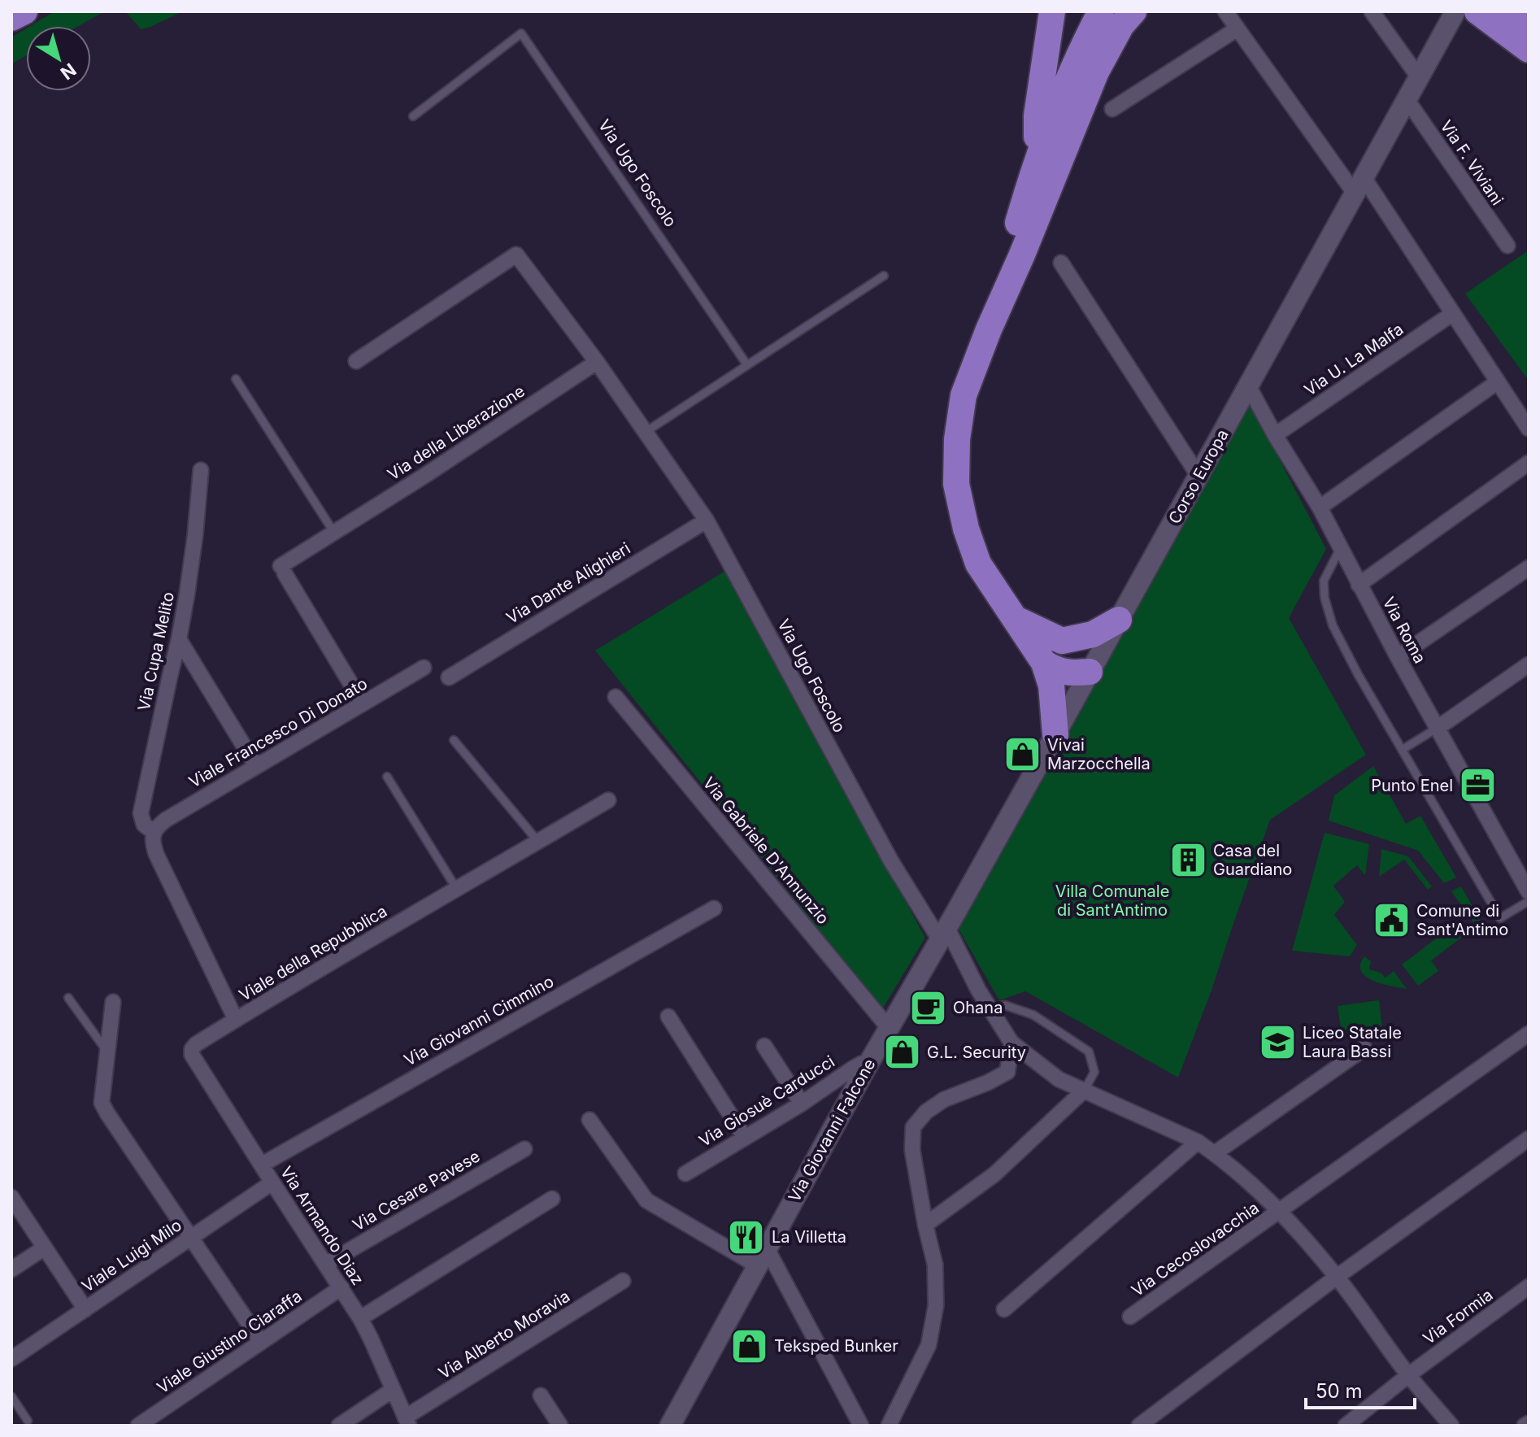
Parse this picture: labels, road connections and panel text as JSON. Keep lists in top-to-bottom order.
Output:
{
  "streets": {
    "main road": ["Corso Europa", "Via Giovanni Falcone"],
    "street": [
      "Via F. Viviani",
      "Via Ugo Foscolo",
      "Via U. La Malfa",
      "Via della Liberazione",
      "Via Dante Alighieri",
      "Via Roma",
      "Via Cupa Melito",
      "Viale Francesco Di Donato",
      "Via Gabriele D'Annunzio",
      "Viale della Repubblica",
      "Via Giovanni Cimmino",
      "Via Giosuè Carducci",
      "Via Cesare Pavese",
      "Via Armando Diaz",
      "Via Cecoslovacchia",
      "Viale Luigi Milo",
      "Via Formia",
      "Via Alberto Moravia",
      "Viale Giustino Ciaraffa"
    ]
  },
  "crossings": [
    ["Via F. Viviani", "Corso Europa"],
    ["Via Ugo Foscolo", "Via della Liberazione"],
    ["Via Ugo Foscolo", "Corso Europa"],
    ["Via Ugo Foscolo", "Via Dante Alighieri"],
    ["Via Ugo Foscolo", "Via Giovanni Falcone"],
    ["Via U. La Malfa", "Via Roma"],
    ["Via della Liberazione", "Viale Francesco Di Donato"],
    ["Corso Europa", "Via Roma"],
    ["Corso Europa", "Via Giovanni Falcone"],
    ["Via Cupa Melito", "Viale Francesco Di Donato"],
    ["Via Cupa Melito", "Viale della Repubblica"],
    ["Via Gabriele D'Annunzio", "Via Giovanni Falcone"],
    ["Viale della Repubblica", "Via Armando Diaz"],
    ["Via Giovanni Cimmino", "Via Armando Diaz"],
    ["Via Giosuè Carducci", "Via Giovanni Falcone"],
    ["Via Cesare Pavese", "Via Armando Diaz"],
    ["Via Armando Diaz", "Viale Luigi Milo"],
    ["Via Armando Diaz", "Via Alberto Moravia"],
    ["Via Armando Diaz", "Viale Giustino Ciaraffa"]
  ],
  "parks": ["Villa Comunale di Sant'Antimo"],
  "places": {
    "shop": ["Vivai Marzocchella", "G.L. Security", "Teksped Bunker"],
    "office": ["Punto Enel"],
    "building": ["Casa del Guardiano"],
    "public building": ["Comune di Sant'Antimo"],
    "cafe": ["Ohana"],
    "school or university": ["Liceo Statale Laura Bassi"],
    "restaurant": ["La Villetta"]
  },
  "scale_bar": "50 m",
  "north": "bottom right"
}
